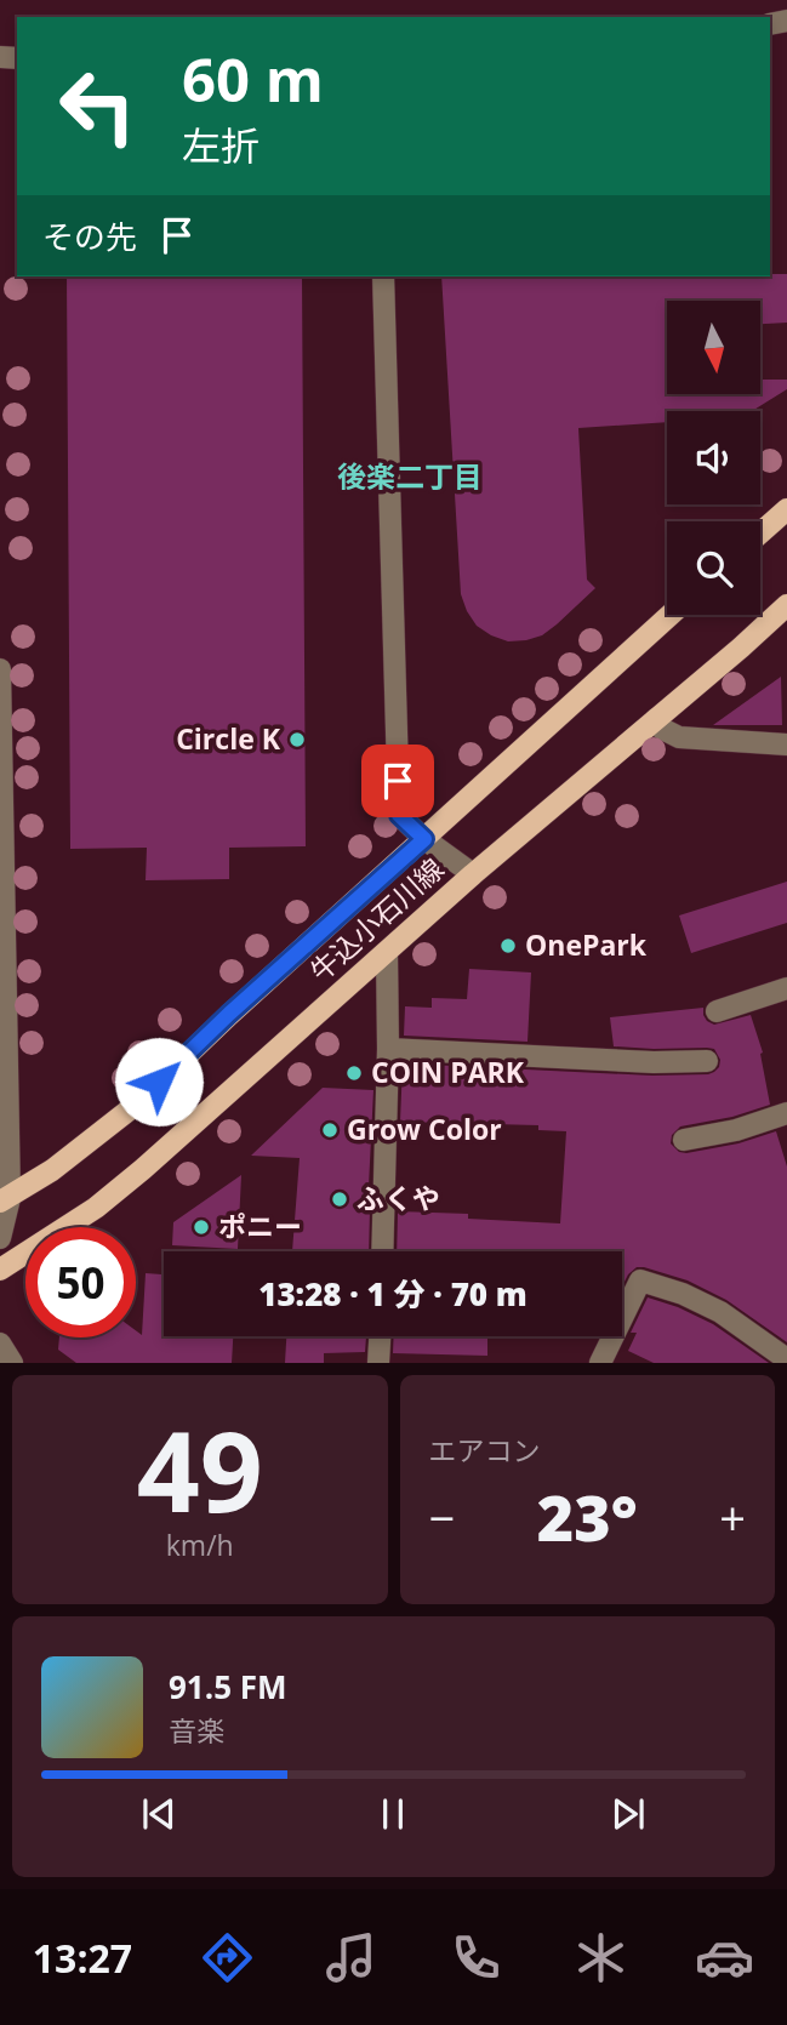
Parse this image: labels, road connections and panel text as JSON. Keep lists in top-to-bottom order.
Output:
{
  "streets": {
    "main road": ["牛込小石川線"]
  },
  "districts": ["後楽二丁目"],
  "places": [
    "Circle K",
    "OnePark",
    "COIN PARK",
    "Grow Color",
    "ふくや",
    "ポニー"
  ],
  "north": "bottom",
  "page": {
    "turn": ["60 m", "左折"],
    "then": "その先",
    "limit": "50",
    "trip": "13:28 · 1 分 · 70 m",
    "tile": [
      ["49", "km/h"],
      "エアコン"
    ],
    "heat": ["−", "23°", "+"],
    "song": ["91.5 FM", "音楽"],
    "tabs": "13:27"
  }
}
